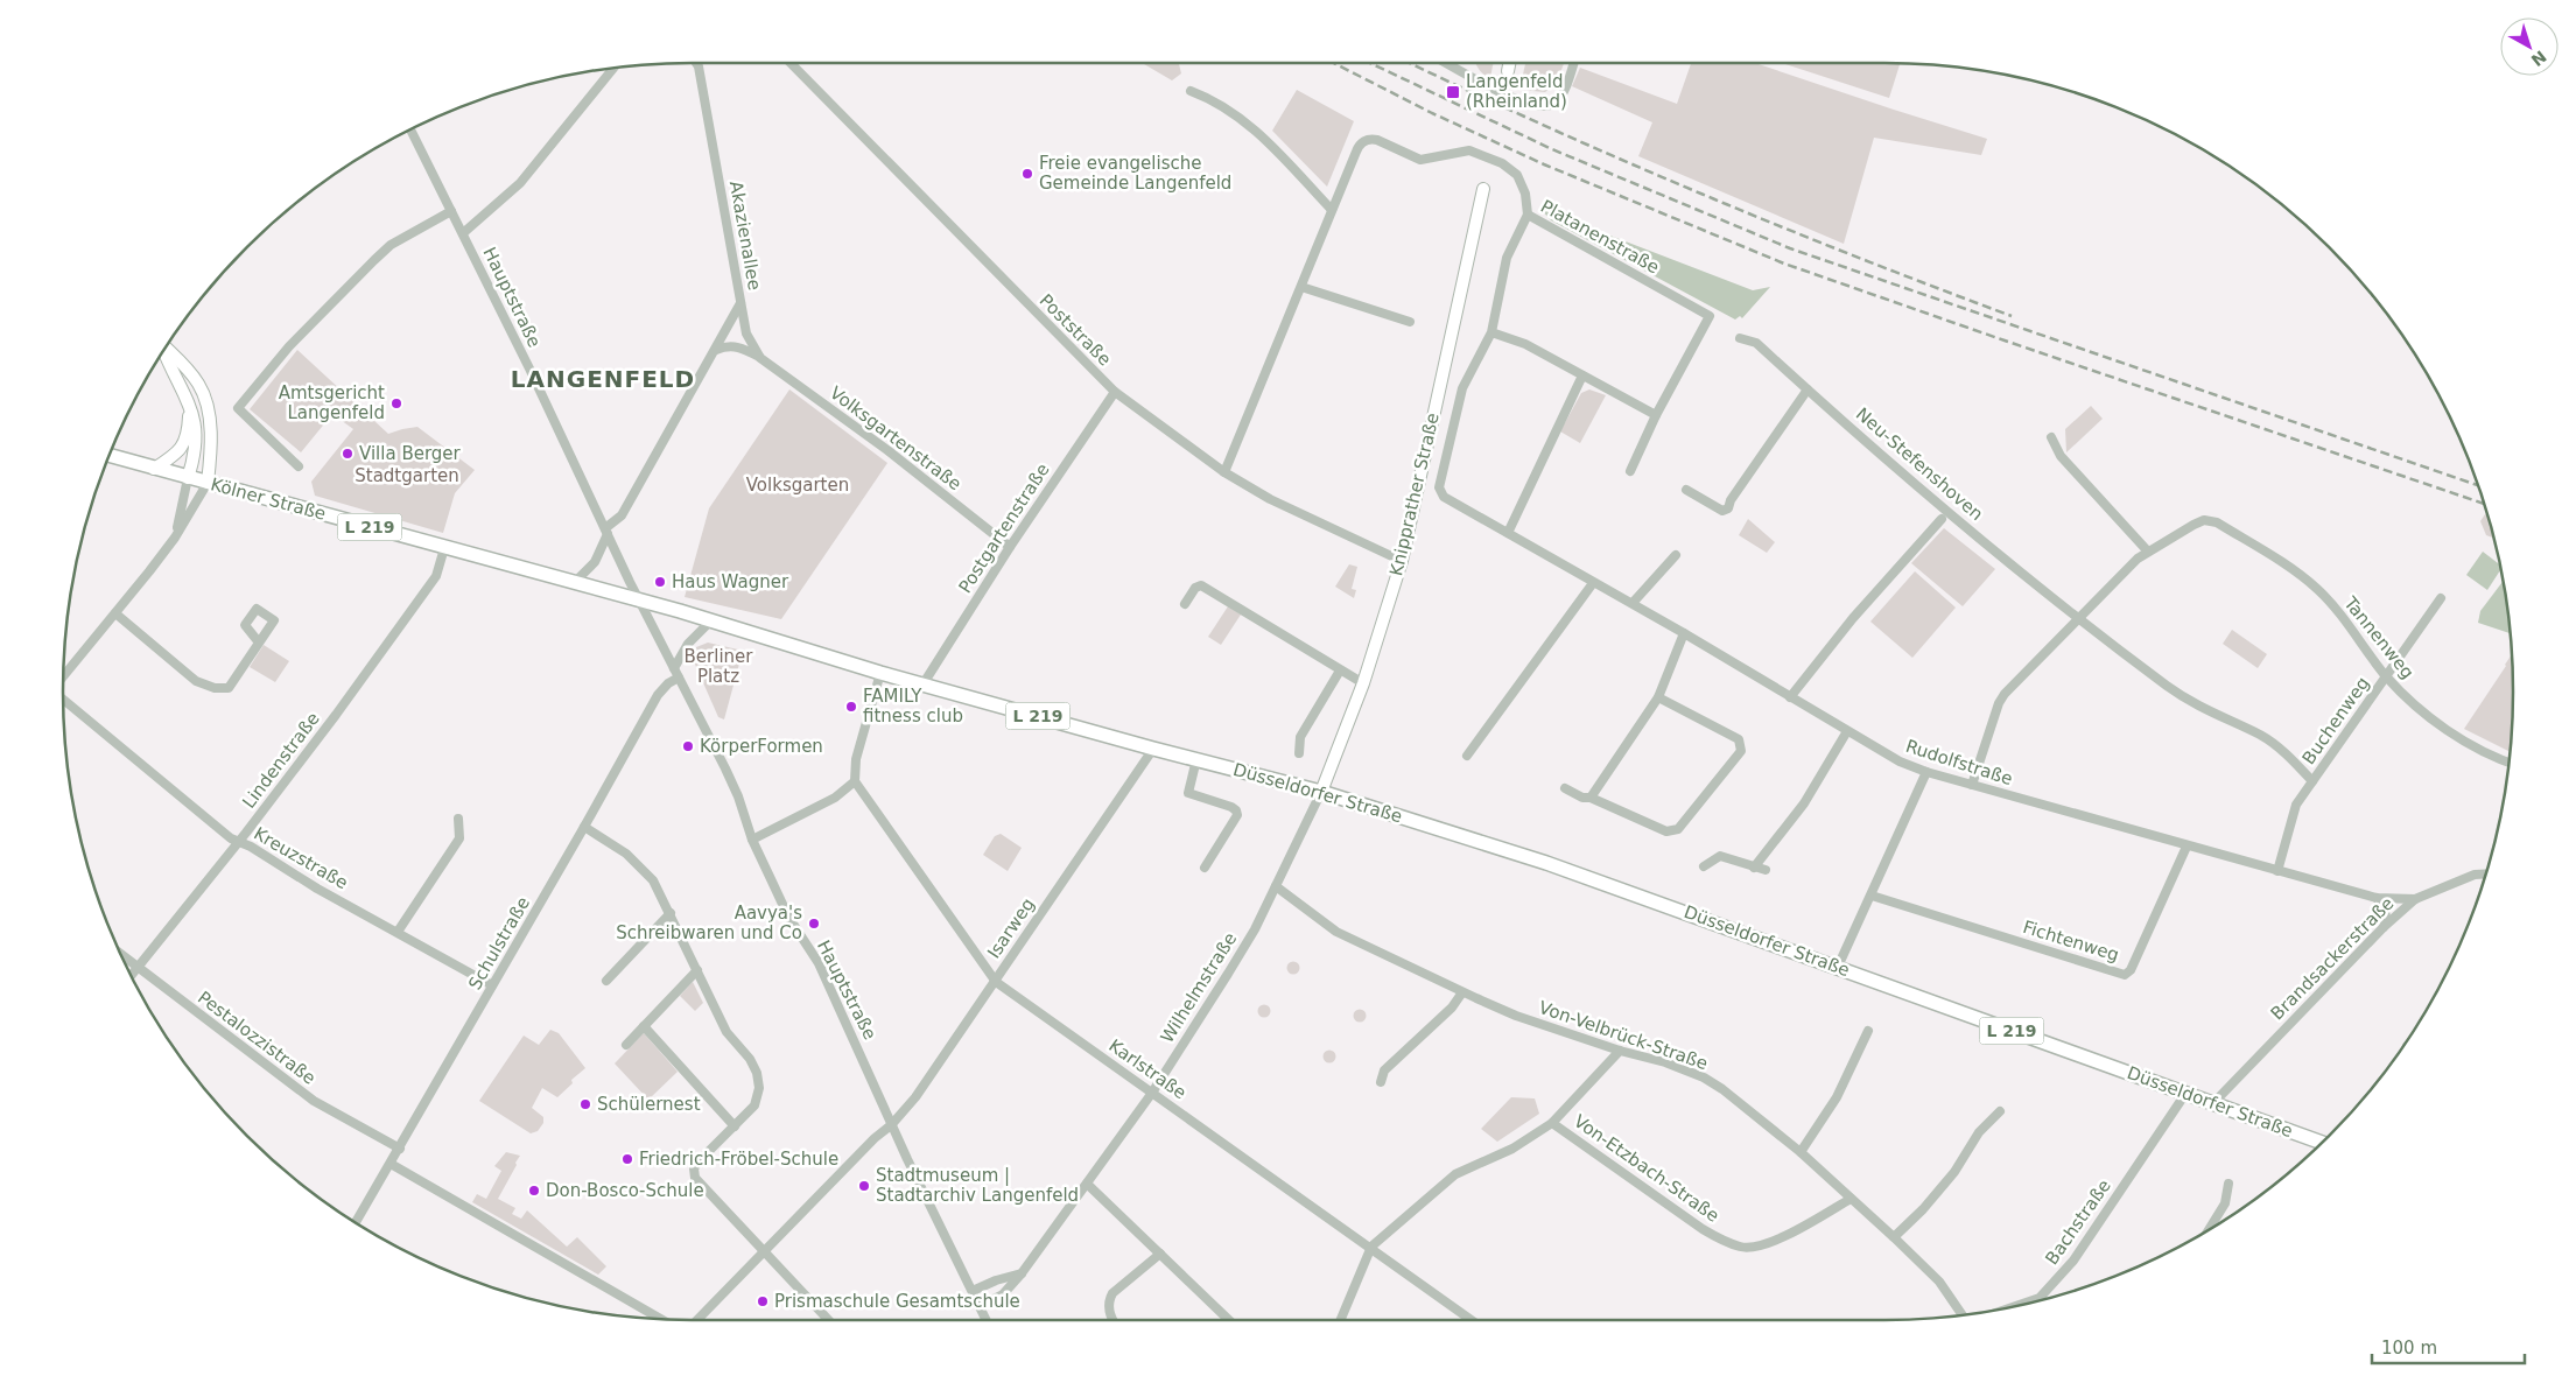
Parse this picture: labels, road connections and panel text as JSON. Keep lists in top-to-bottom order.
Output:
{
  "streets": {
    "main road": [
      "Knipprather Straße",
      "Kölner Straße",
      "L 219",
      "Düsseldorfer Straße"
    ],
    "street": [
      "Akazienallee",
      "Platanenstraße",
      "Hauptstraße",
      "Poststraße",
      "Volksgartenstraße",
      "Neu-Stefenshoven",
      "Postgartenstraße",
      "Tannenweg",
      "Buchenweg",
      "Lindenstraße",
      "Rudolfstraße",
      "Kreuzstraße",
      "Isarweg",
      "Fichtenweg",
      "Schulstraße",
      "Brandsackerstraße",
      "Wilhelmstraße",
      "Von-Velbrück-Straße",
      "Pestalozzistraße",
      "Karlstraße",
      "Von-Etzbach-Straße",
      "Bachstraße"
    ]
  },
  "crossings": [
    ["Akazienallee", "Hauptstraße"],
    ["Akazienallee", "Volksgartenstraße"],
    ["Platanenstraße", "Rudolfstraße"],
    ["Hauptstraße", "Kölner Straße"],
    ["Hauptstraße", "Düsseldorfer Straße"],
    ["Hauptstraße", "Isarweg"],
    ["Hauptstraße", "Schulstraße"],
    ["Hauptstraße", "Wilhelmstraße"],
    ["Poststraße", "Knipprather Straße"],
    ["Poststraße", "Postgartenstraße"],
    ["Volksgartenstraße", "Postgartenstraße"],
    ["Neu-Stefenshoven", "Buchenweg"],
    ["Knipprather Straße", "Düsseldorfer Straße"],
    ["Knipprather Straße", "Wilhelmstraße"],
    ["Kölner Straße", "Lindenstraße"],
    ["Kölner Straße", "Düsseldorfer Straße"],
    ["Postgartenstraße", "Düsseldorfer Straße"],
    ["Tannenweg", "Buchenweg"],
    ["Buchenweg", "Rudolfstraße"],
    ["Lindenstraße", "Kreuzstraße"],
    ["Lindenstraße", "Pestalozzistraße"],
    ["Rudolfstraße", "Fichtenweg"],
    ["Rudolfstraße", "Brandsackerstraße"],
    ["Düsseldorfer Straße", "Isarweg"],
    ["Düsseldorfer Straße", "Brandsackerstraße"],
    ["Düsseldorfer Straße", "Wilhelmstraße"],
    ["Düsseldorfer Straße", "Bachstraße"],
    ["Kreuzstraße", "Schulstraße"],
    ["Isarweg", "Karlstraße"],
    ["Schulstraße", "Pestalozzistraße"],
    ["Wilhelmstraße", "Von-Velbrück-Straße"],
    ["Wilhelmstraße", "Karlstraße"],
    ["Von-Velbrück-Straße", "Von-Etzbach-Straße"]
  ],
  "districts": ["LANGENFELD"],
  "parks": ["Stadtgarten", "Volksgarten", "Berliner Platz"],
  "places": {
    "transit": ["Langenfeld (Rheinland)"],
    "other": [
      "Freie evangelische Gemeinde Langenfeld",
      "Amtsgericht Langenfeld",
      "Villa Berger",
      "Haus Wagner",
      "FAMILY fitness club",
      "KörperFormen",
      "Aavya's Schreibwaren und Co",
      "Schülernest",
      "Friedrich-Fröbel-Schule",
      "Stadtmuseum | Stadtarchiv Langenfeld",
      "Don-Bosco-Schule",
      "Prismaschule Gesamtschule"
    ]
  },
  "scale_bar": "100 m",
  "north": "bottom right"
}
